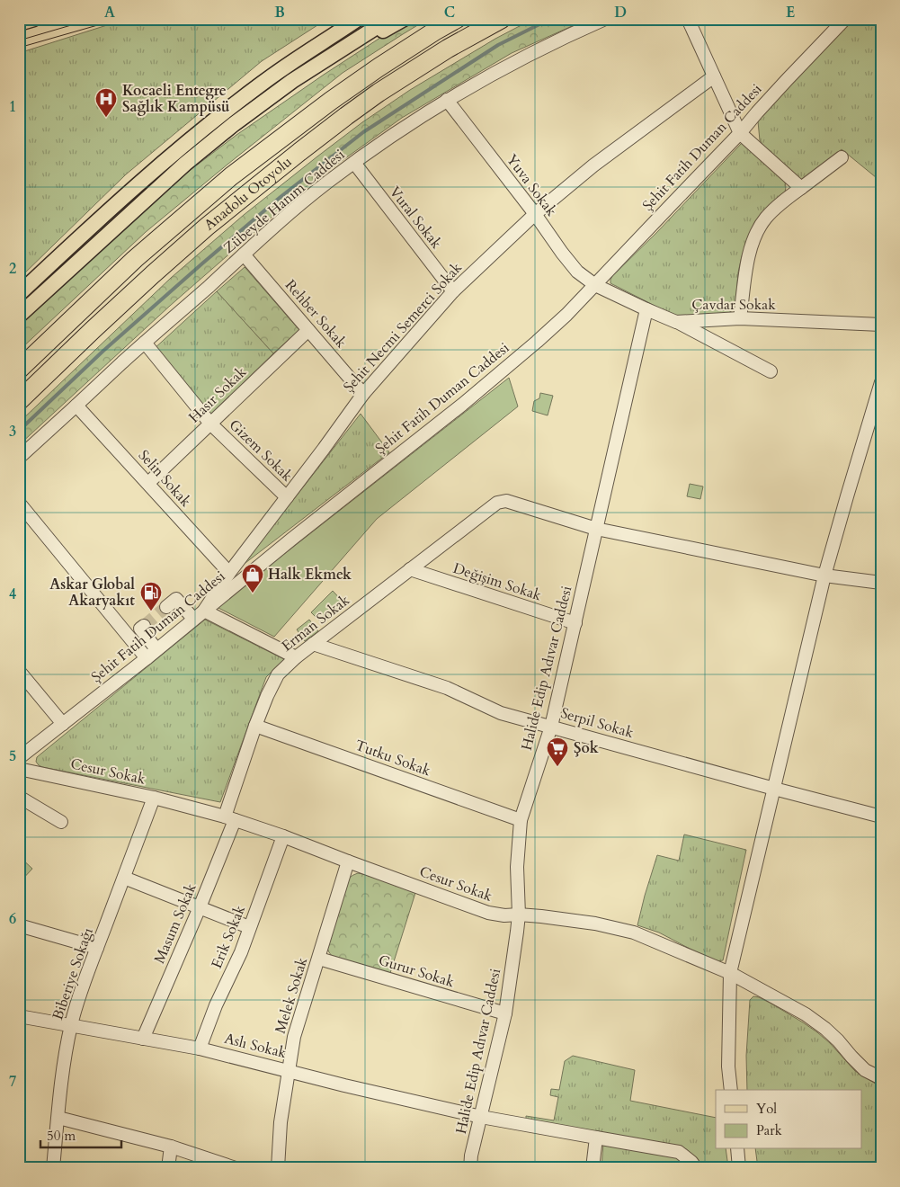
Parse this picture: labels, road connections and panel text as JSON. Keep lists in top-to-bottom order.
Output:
{
  "streets": {
    "highway": ["Anadolu Otoyolu"],
    "street": [
      "Şehit Fatih Duman Caddesi",
      "Yuva Sokak",
      "Zübeyde Hanım Caddesi",
      "Vural Sokak",
      "Çavdar Sokak",
      "Rehber Sokak",
      "Şehit Necmi Semerci Sokak",
      "Hasır Sokak",
      "Gizem Sokak",
      "Selin Sokak",
      "Değişim Sokak",
      "Erman Sokak",
      "Halide Edip Adıvar Caddesi",
      "Serpil Sokak",
      "Tutku Sokak",
      "Cesur Sokak",
      "Masum Sokak",
      "Erik Sokak",
      "Gurur Sokak",
      "Biberiye Sokağı",
      "Melek Sokak",
      "Aslı Sokak"
    ]
  },
  "crossings": [
    ["Şehit Fatih Duman Caddesi", "Yuva Sokak"],
    ["Şehit Fatih Duman Caddesi", "Çavdar Sokak"],
    ["Şehit Fatih Duman Caddesi", "Şehit Necmi Semerci Sokak"],
    ["Yuva Sokak", "Zübeyde Hanım Caddesi"],
    ["Yuva Sokak", "Çavdar Sokak"],
    ["Yuva Sokak", "Şehit Necmi Semerci Sokak"],
    ["Zübeyde Hanım Caddesi", "Vural Sokak"],
    ["Zübeyde Hanım Caddesi", "Rehber Sokak"],
    ["Zübeyde Hanım Caddesi", "Gizem Sokak"],
    ["Zübeyde Hanım Caddesi", "Selin Sokak"],
    ["Vural Sokak", "Şehit Necmi Semerci Sokak"],
    ["Çavdar Sokak", "Halide Edip Adıvar Caddesi"],
    ["Rehber Sokak", "Şehit Necmi Semerci Sokak"],
    ["Rehber Sokak", "Hasır Sokak"],
    ["Şehit Necmi Semerci Sokak", "Gizem Sokak"],
    ["Şehit Necmi Semerci Sokak", "Selin Sokak"],
    ["Hasır Sokak", "Gizem Sokak"],
    ["Hasır Sokak", "Selin Sokak"],
    ["Değişim Sokak", "Erman Sokak"],
    ["Değişim Sokak", "Halide Edip Adıvar Caddesi"],
    ["Erman Sokak", "Halide Edip Adıvar Caddesi"],
    ["Erman Sokak", "Serpil Sokak"],
    ["Erman Sokak", "Tutku Sokak"],
    ["Erman Sokak", "Cesur Sokak"],
    ["Erman Sokak", "Masum Sokak"],
    ["Halide Edip Adıvar Caddesi", "Serpil Sokak"],
    ["Halide Edip Adıvar Caddesi", "Tutku Sokak"],
    ["Halide Edip Adıvar Caddesi", "Cesur Sokak"],
    ["Halide Edip Adıvar Caddesi", "Gurur Sokak"],
    ["Halide Edip Adıvar Caddesi", "Aslı Sokak"],
    ["Cesur Sokak", "Masum Sokak"],
    ["Cesur Sokak", "Erik Sokak"],
    ["Cesur Sokak", "Biberiye Sokağı"],
    ["Cesur Sokak", "Melek Sokak"],
    ["Masum Sokak", "Aslı Sokak"],
    ["Erik Sokak", "Aslı Sokak"],
    ["Gurur Sokak", "Melek Sokak"],
    ["Biberiye Sokağı", "Aslı Sokak"],
    ["Melek Sokak", "Aslı Sokak"]
  ],
  "places": {
    "hospital": ["Kocaeli Entegre Sağlık Kampüsü"],
    "shop": ["Halk Ekmek"],
    "fuel station": ["Askar Global Akaryakıt"],
    "supermarket": ["Şok"]
  },
  "legend": ["Yol", "Park"],
  "scale_bar": "50 m",
  "grid": {
    "columns": [
      "A",
      "B",
      "C",
      "D",
      "E"
    ],
    "rows": [
      "1",
      "2",
      "3",
      "4",
      "5",
      "6",
      "7"
    ]
  }
}
